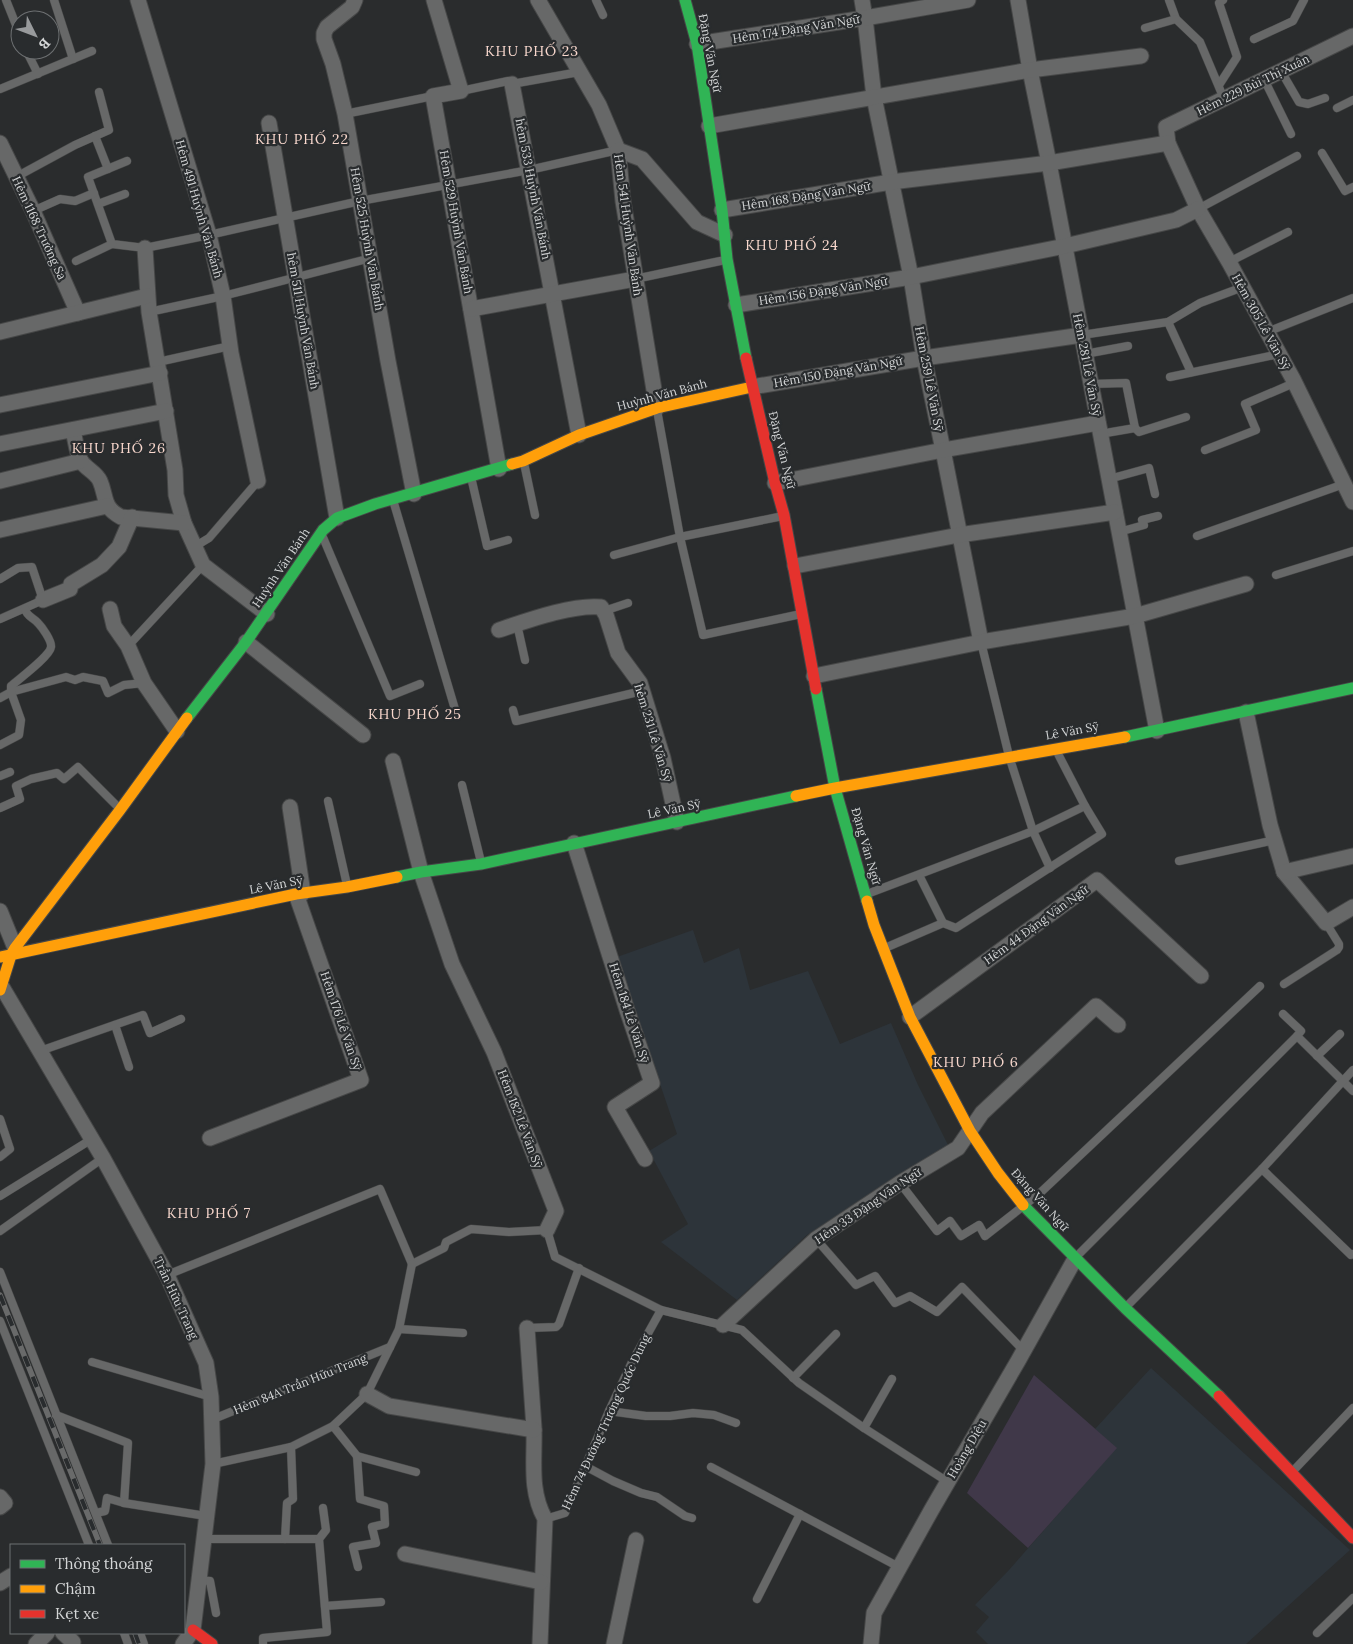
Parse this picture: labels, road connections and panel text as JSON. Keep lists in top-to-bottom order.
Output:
{
  "streets": {
    "street": [
      "Hẻm 174 Đặng Văn Ngữ",
      "Đặng Văn Ngữ",
      "Hẻm 229 Bùi Thị Xuân",
      "hẻm 533 Huỳnh Văn Bánh",
      "Hẻm 168 Đặng Văn Ngữ",
      "Hẻm 491 Huỳnh Văn Bánh",
      "Hẻm 529 Huỳnh Văn Bánh",
      "Hẻm 541 Huỳnh Văn Bánh",
      "Hẻm 1168 Trường Sa",
      "Hẻm 525 Huỳnh Văn Bánh",
      "Hẻm 156 Đặng Văn Ngữ",
      "hẻm 511 Huỳnh Văn Bánh",
      "Hẻm 305 Lê Văn Sỹ",
      "Hẻm 281 Lê Văn Sỹ",
      "Hẻm 150 Đặng Văn Ngữ",
      "Hẻm 259 Lê Văn Sỹ",
      "Huỳnh Văn Bánh",
      "Lê Văn Sỹ",
      "hẻm 231 Lê Văn Sỹ",
      "Hẻm 44 Đặng Văn Ngữ",
      "Hẻm 184 Lê Văn Sỹ",
      "Hẻm 176 Lê Văn Sỹ",
      "Hẻm 182 Lê Văn Sỹ",
      "Hẻm 33 Đặng Văn Ngữ",
      "Trần Hữu Trang",
      "Hoàng Diệu"
    ],
    "lane": ["Hẻm 84A Trần Hữu Trang", "Hẻm 74 Đường Trương Quốc Dung"]
  },
  "crossings": [
    ["Hẻm 174 Đặng Văn Ngữ", "Đặng Văn Ngữ"],
    ["Hẻm 174 Đặng Văn Ngữ", "Hẻm 259 Lê Văn Sỹ"],
    ["Đặng Văn Ngữ", "Hẻm 168 Đặng Văn Ngữ"],
    ["Đặng Văn Ngữ", "Hẻm 156 Đặng Văn Ngữ"],
    ["Đặng Văn Ngữ", "Hẻm 150 Đặng Văn Ngữ"],
    ["Đặng Văn Ngữ", "Huỳnh Văn Bánh"],
    ["Đặng Văn Ngữ", "Lê Văn Sỹ"],
    ["Đặng Văn Ngữ", "Hẻm 44 Đặng Văn Ngữ"],
    ["Đặng Văn Ngữ", "Hẻm 33 Đặng Văn Ngữ"],
    ["Đặng Văn Ngữ", "Hoàng Diệu"],
    ["Hẻm 229 Bùi Thị Xuân", "Hẻm 168 Đặng Văn Ngữ"],
    ["Hẻm 229 Bùi Thị Xuân", "Hẻm 305 Lê Văn Sỹ"],
    ["hẻm 533 Huỳnh Văn Bánh", "Hẻm 529 Huỳnh Văn Bánh"],
    ["hẻm 533 Huỳnh Văn Bánh", "Huỳnh Văn Bánh"],
    ["Hẻm 168 Đặng Văn Ngữ", "Hẻm 305 Lê Văn Sỹ"],
    ["Hẻm 168 Đặng Văn Ngữ", "Hẻm 281 Lê Văn Sỹ"],
    ["Hẻm 168 Đặng Văn Ngữ", "Hẻm 259 Lê Văn Sỹ"],
    ["Hẻm 529 Huỳnh Văn Bánh", "Huỳnh Văn Bánh"],
    ["Hẻm 541 Huỳnh Văn Bánh", "Huỳnh Văn Bánh"],
    ["Hẻm 525 Huỳnh Văn Bánh", "Huỳnh Văn Bánh"],
    ["Hẻm 156 Đặng Văn Ngữ", "Hẻm 305 Lê Văn Sỹ"],
    ["Hẻm 156 Đặng Văn Ngữ", "Hẻm 281 Lê Văn Sỹ"],
    ["Hẻm 156 Đặng Văn Ngữ", "Hẻm 259 Lê Văn Sỹ"],
    ["hẻm 511 Huỳnh Văn Bánh", "Huỳnh Văn Bánh"],
    ["Hẻm 281 Lê Văn Sỹ", "Hẻm 150 Đặng Văn Ngữ"],
    ["Hẻm 281 Lê Văn Sỹ", "Lê Văn Sỹ"],
    ["Hẻm 150 Đặng Văn Ngữ", "Hẻm 259 Lê Văn Sỹ"],
    ["Hẻm 150 Đặng Văn Ngữ", "Huỳnh Văn Bánh"],
    ["Hẻm 259 Lê Văn Sỹ", "Lê Văn Sỹ"],
    ["Huỳnh Văn Bánh", "Lê Văn Sỹ"],
    ["Huỳnh Văn Bánh", "Trần Hữu Trang"],
    ["Lê Văn Sỹ", "hẻm 231 Lê Văn Sỹ"],
    ["Lê Văn Sỹ", "Hẻm 184 Lê Văn Sỹ"],
    ["Lê Văn Sỹ", "Hẻm 176 Lê Văn Sỹ"],
    ["Lê Văn Sỹ", "Hẻm 182 Lê Văn Sỹ"],
    ["Trần Hữu Trang", "Hẻm 84A Trần Hữu Trang"]
  ],
  "districts": [
    "KHU PHỐ 23",
    "KHU PHỐ 22",
    "KHU PHỐ 24",
    "KHU PHỐ 26",
    "KHU PHỐ 25",
    "KHU PHỐ 6",
    "KHU PHỐ 7"
  ],
  "legend": ["Thông thoáng", "Chậm", "Kẹt xe"],
  "north": "bottom right"
}
